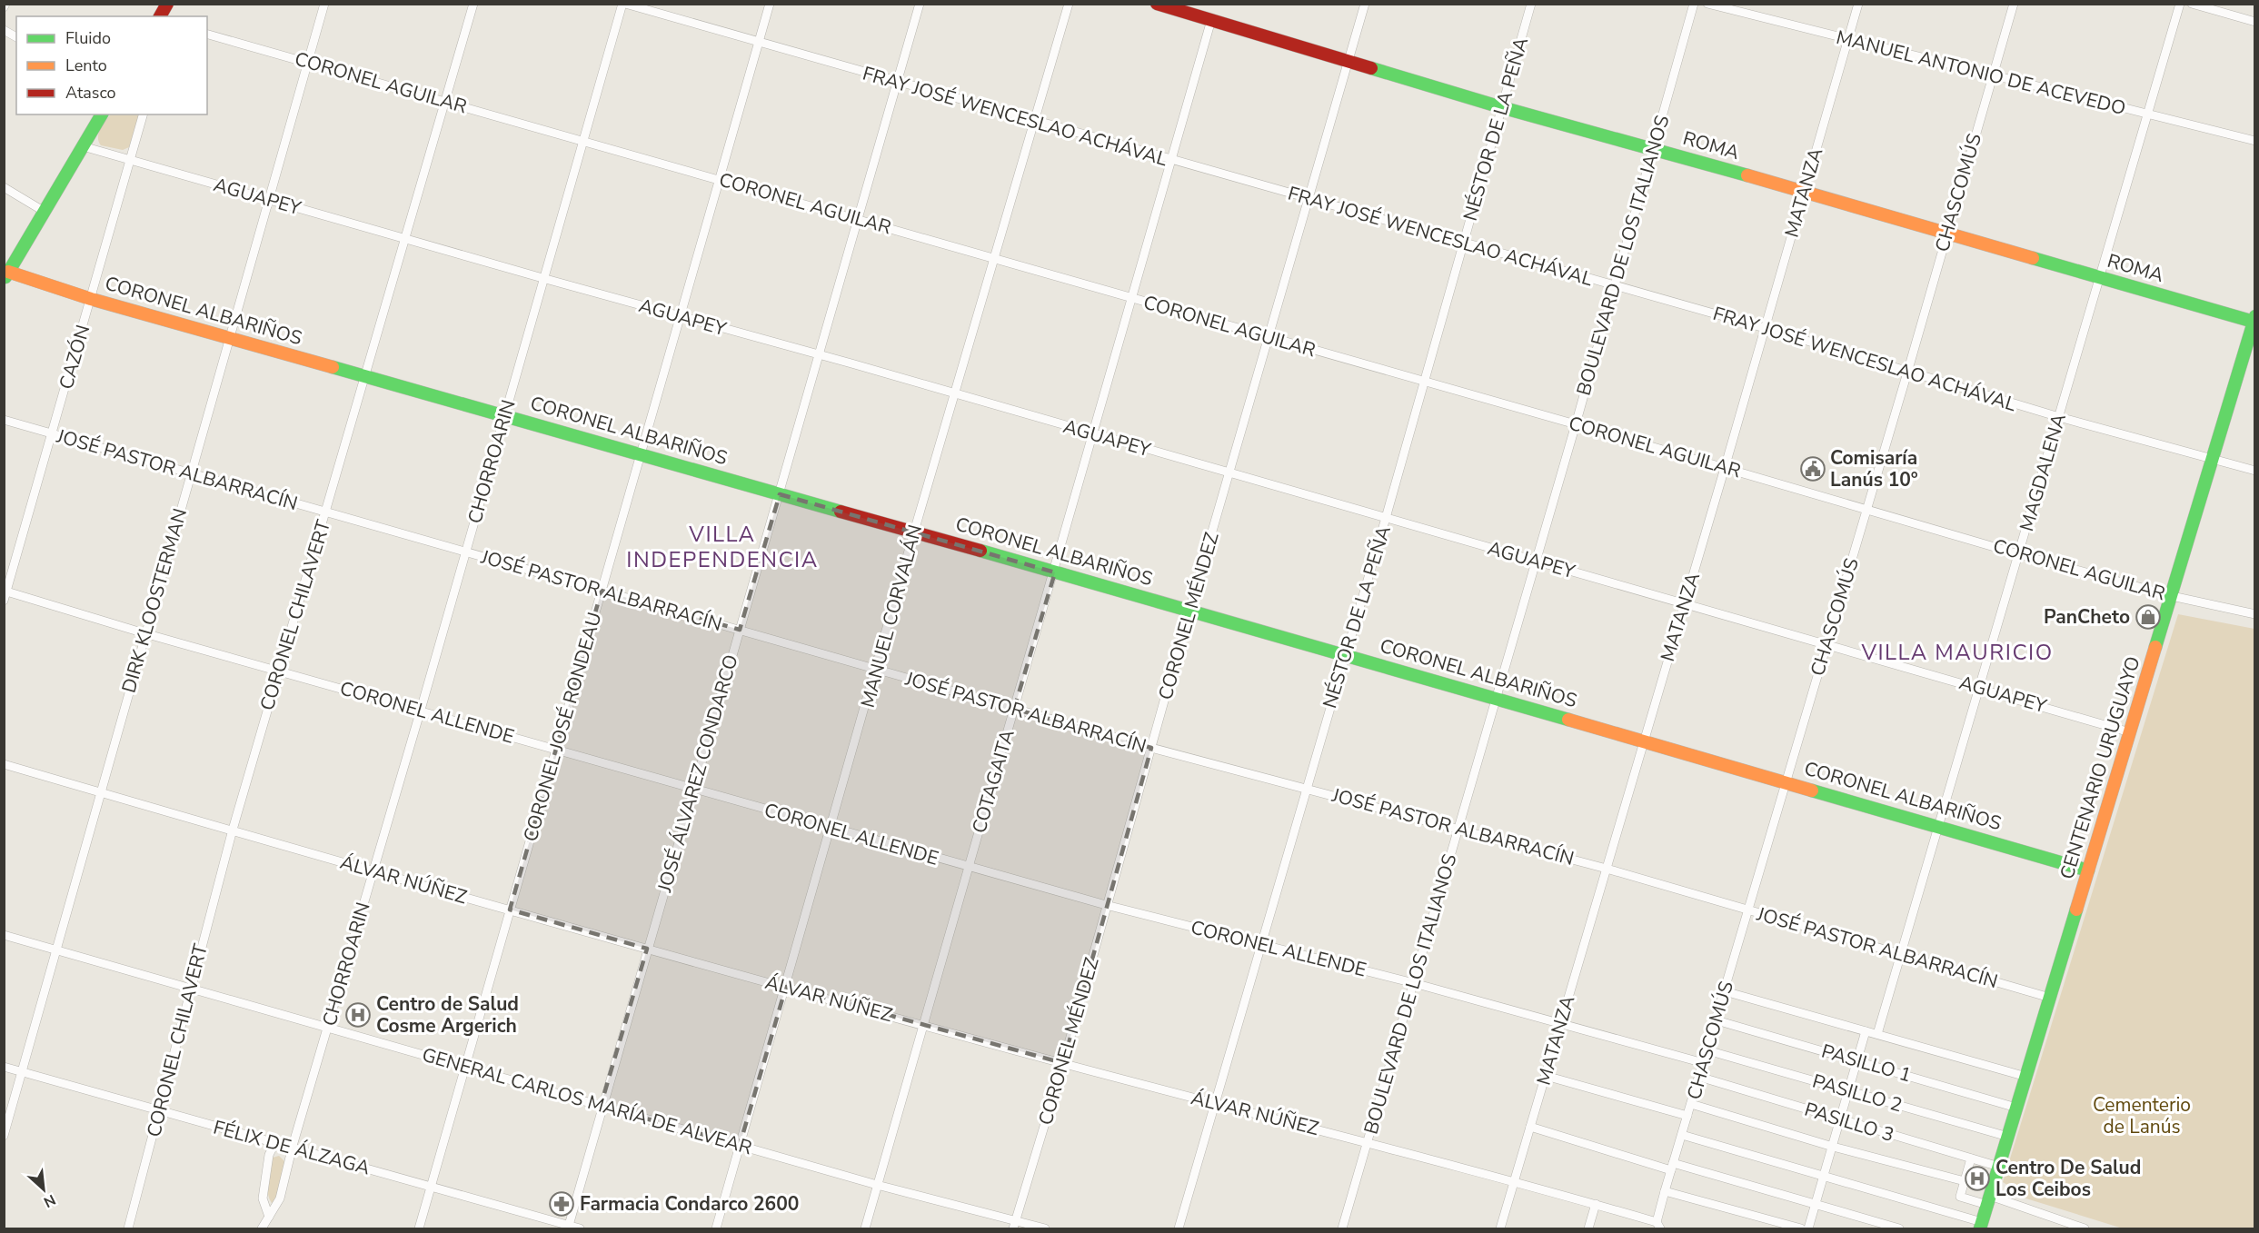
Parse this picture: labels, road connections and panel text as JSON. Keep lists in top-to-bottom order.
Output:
{
  "streets": {
    "street": [
      "MANUEL ANTONIO DE ACEVEDO",
      "CORONEL AGUILAR",
      "FRAY JOSÉ WENCESLAO ACHÁVAL",
      "NÉSTOR DE LA PEÑA",
      "ROMA",
      "MATANZA",
      "CHASCOMÚS",
      "AGUAPEY",
      "BOULEVARD DE LOS ITALIANOS",
      "CORONEL ALBARIÑOS",
      "CAZÓN",
      "CHORROARIN",
      "JOSÉ PASTOR ALBARRACÍN",
      "MAGDALENA",
      "DIRK KLOOSTERMAN",
      "CORONEL CHILAVERT",
      "MANUEL CORVALÁN",
      "CORONEL MÉNDEZ",
      "CORONEL ALLENDE",
      "CORONEL JOSÉ RONDEAU",
      "CENTENARIO URUGUAYO",
      "JOSÉ ÁLVAREZ CONDARCO",
      "COTAGAITA",
      "ÁLVAR NÚÑEZ",
      "PASILLO 1",
      "PASILLO 2",
      "GENERAL CARLOS MARÍA DE ALVEAR",
      "PASILLO 3",
      "FÉLIX DE ÁLZAGA"
    ]
  },
  "crossings": [
    ["MANUEL ANTONIO DE ACEVEDO", "MATANZA"],
    ["MANUEL ANTONIO DE ACEVEDO", "CHASCOMÚS"],
    ["MANUEL ANTONIO DE ACEVEDO", "MAGDALENA"],
    ["CORONEL AGUILAR", "NÉSTOR DE LA PEÑA"],
    ["CORONEL AGUILAR", "MATANZA"],
    ["CORONEL AGUILAR", "CHASCOMÚS"],
    ["CORONEL AGUILAR", "BOULEVARD DE LOS ITALIANOS"],
    ["CORONEL AGUILAR", "CHORROARIN"],
    ["CORONEL AGUILAR", "MAGDALENA"],
    ["CORONEL AGUILAR", "DIRK KLOOSTERMAN"],
    ["CORONEL AGUILAR", "CORONEL CHILAVERT"],
    ["CORONEL AGUILAR", "MANUEL CORVALÁN"],
    ["CORONEL AGUILAR", "CORONEL MÉNDEZ"],
    ["CORONEL AGUILAR", "CORONEL JOSÉ RONDEAU"],
    ["CORONEL AGUILAR", "CENTENARIO URUGUAYO"],
    ["CORONEL AGUILAR", "JOSÉ ÁLVAREZ CONDARCO"],
    ["CORONEL AGUILAR", "COTAGAITA"],
    ["FRAY JOSÉ WENCESLAO ACHÁVAL", "NÉSTOR DE LA PEÑA"],
    ["FRAY JOSÉ WENCESLAO ACHÁVAL", "MATANZA"],
    ["FRAY JOSÉ WENCESLAO ACHÁVAL", "CHASCOMÚS"],
    ["FRAY JOSÉ WENCESLAO ACHÁVAL", "BOULEVARD DE LOS ITALIANOS"],
    ["FRAY JOSÉ WENCESLAO ACHÁVAL", "CHORROARIN"],
    ["FRAY JOSÉ WENCESLAO ACHÁVAL", "MAGDALENA"],
    ["FRAY JOSÉ WENCESLAO ACHÁVAL", "MANUEL CORVALÁN"],
    ["FRAY JOSÉ WENCESLAO ACHÁVAL", "CORONEL MÉNDEZ"],
    ["FRAY JOSÉ WENCESLAO ACHÁVAL", "CORONEL JOSÉ RONDEAU"],
    ["FRAY JOSÉ WENCESLAO ACHÁVAL", "CENTENARIO URUGUAYO"],
    ["FRAY JOSÉ WENCESLAO ACHÁVAL", "JOSÉ ÁLVAREZ CONDARCO"],
    ["FRAY JOSÉ WENCESLAO ACHÁVAL", "COTAGAITA"],
    ["NÉSTOR DE LA PEÑA", "ROMA"],
    ["NÉSTOR DE LA PEÑA", "AGUAPEY"],
    ["NÉSTOR DE LA PEÑA", "CORONEL ALBARIÑOS"],
    ["NÉSTOR DE LA PEÑA", "JOSÉ PASTOR ALBARRACÍN"],
    ["NÉSTOR DE LA PEÑA", "CORONEL ALLENDE"],
    ["NÉSTOR DE LA PEÑA", "ÁLVAR NÚÑEZ"],
    ["ROMA", "MATANZA"],
    ["ROMA", "CHASCOMÚS"],
    ["ROMA", "BOULEVARD DE LOS ITALIANOS"],
    ["ROMA", "MAGDALENA"],
    ["ROMA", "CORONEL MÉNDEZ"],
    ["ROMA", "CENTENARIO URUGUAYO"],
    ["ROMA", "COTAGAITA"],
    ["MATANZA", "AGUAPEY"],
    ["MATANZA", "CORONEL ALBARIÑOS"],
    ["MATANZA", "JOSÉ PASTOR ALBARRACÍN"],
    ["MATANZA", "CORONEL ALLENDE"],
    ["MATANZA", "ÁLVAR NÚÑEZ"],
    ["CHASCOMÚS", "AGUAPEY"],
    ["CHASCOMÚS", "CORONEL ALBARIÑOS"],
    ["CHASCOMÚS", "JOSÉ PASTOR ALBARRACÍN"],
    ["CHASCOMÚS", "CORONEL ALLENDE"],
    ["CHASCOMÚS", "ÁLVAR NÚÑEZ"],
    ["CHASCOMÚS", "PASILLO 1"],
    ["CHASCOMÚS", "PASILLO 2"],
    ["CHASCOMÚS", "PASILLO 3"],
    ["AGUAPEY", "BOULEVARD DE LOS ITALIANOS"],
    ["AGUAPEY", "CAZÓN"],
    ["AGUAPEY", "CHORROARIN"],
    ["AGUAPEY", "MAGDALENA"],
    ["AGUAPEY", "DIRK KLOOSTERMAN"],
    ["AGUAPEY", "CORONEL CHILAVERT"],
    ["AGUAPEY", "MANUEL CORVALÁN"],
    ["AGUAPEY", "CORONEL MÉNDEZ"],
    ["AGUAPEY", "CORONEL JOSÉ RONDEAU"],
    ["AGUAPEY", "CENTENARIO URUGUAYO"],
    ["AGUAPEY", "JOSÉ ÁLVAREZ CONDARCO"],
    ["AGUAPEY", "COTAGAITA"],
    ["BOULEVARD DE LOS ITALIANOS", "CORONEL ALBARIÑOS"],
    ["BOULEVARD DE LOS ITALIANOS", "JOSÉ PASTOR ALBARRACÍN"],
    ["BOULEVARD DE LOS ITALIANOS", "CORONEL ALLENDE"],
    ["BOULEVARD DE LOS ITALIANOS", "ÁLVAR NÚÑEZ"],
    ["CORONEL ALBARIÑOS", "CAZÓN"],
    ["CORONEL ALBARIÑOS", "CHORROARIN"],
    ["CORONEL ALBARIÑOS", "MAGDALENA"],
    ["CORONEL ALBARIÑOS", "DIRK KLOOSTERMAN"],
    ["CORONEL ALBARIÑOS", "CORONEL CHILAVERT"],
    ["CORONEL ALBARIÑOS", "MANUEL CORVALÁN"],
    ["CORONEL ALBARIÑOS", "CORONEL MÉNDEZ"],
    ["CORONEL ALBARIÑOS", "CORONEL JOSÉ RONDEAU"],
    ["CORONEL ALBARIÑOS", "CENTENARIO URUGUAYO"],
    ["CORONEL ALBARIÑOS", "JOSÉ ÁLVAREZ CONDARCO"],
    ["CORONEL ALBARIÑOS", "COTAGAITA"],
    ["CAZÓN", "JOSÉ PASTOR ALBARRACÍN"],
    ["CAZÓN", "CORONEL ALLENDE"],
    ["CHORROARIN", "JOSÉ PASTOR ALBARRACÍN"],
    ["CHORROARIN", "CORONEL ALLENDE"],
    ["CHORROARIN", "ÁLVAR NÚÑEZ"],
    ["CHORROARIN", "GENERAL CARLOS MARÍA DE ALVEAR"],
    ["CHORROARIN", "FÉLIX DE ÁLZAGA"],
    ["JOSÉ PASTOR ALBARRACÍN", "MAGDALENA"],
    ["JOSÉ PASTOR ALBARRACÍN", "DIRK KLOOSTERMAN"],
    ["JOSÉ PASTOR ALBARRACÍN", "CORONEL CHILAVERT"],
    ["JOSÉ PASTOR ALBARRACÍN", "MANUEL CORVALÁN"],
    ["JOSÉ PASTOR ALBARRACÍN", "CORONEL MÉNDEZ"],
    ["JOSÉ PASTOR ALBARRACÍN", "CORONEL JOSÉ RONDEAU"],
    ["JOSÉ PASTOR ALBARRACÍN", "CENTENARIO URUGUAYO"],
    ["JOSÉ PASTOR ALBARRACÍN", "JOSÉ ÁLVAREZ CONDARCO"],
    ["JOSÉ PASTOR ALBARRACÍN", "COTAGAITA"],
    ["DIRK KLOOSTERMAN", "CORONEL ALLENDE"],
    ["DIRK KLOOSTERMAN", "ÁLVAR NÚÑEZ"],
    ["DIRK KLOOSTERMAN", "GENERAL CARLOS MARÍA DE ALVEAR"],
    ["DIRK KLOOSTERMAN", "FÉLIX DE ÁLZAGA"],
    ["CORONEL CHILAVERT", "CORONEL ALLENDE"],
    ["CORONEL CHILAVERT", "ÁLVAR NÚÑEZ"],
    ["CORONEL CHILAVERT", "GENERAL CARLOS MARÍA DE ALVEAR"],
    ["CORONEL CHILAVERT", "FÉLIX DE ÁLZAGA"],
    ["MANUEL CORVALÁN", "CORONEL ALLENDE"],
    ["MANUEL CORVALÁN", "ÁLVAR NÚÑEZ"],
    ["MANUEL CORVALÁN", "GENERAL CARLOS MARÍA DE ALVEAR"],
    ["CORONEL MÉNDEZ", "CORONEL ALLENDE"],
    ["CORONEL MÉNDEZ", "ÁLVAR NÚÑEZ"],
    ["CORONEL MÉNDEZ", "GENERAL CARLOS MARÍA DE ALVEAR"],
    ["CORONEL ALLENDE", "CORONEL JOSÉ RONDEAU"],
    ["CORONEL ALLENDE", "JOSÉ ÁLVAREZ CONDARCO"],
    ["CORONEL ALLENDE", "COTAGAITA"],
    ["CORONEL JOSÉ RONDEAU", "ÁLVAR NÚÑEZ"],
    ["CORONEL JOSÉ RONDEAU", "GENERAL CARLOS MARÍA DE ALVEAR"],
    ["CORONEL JOSÉ RONDEAU", "FÉLIX DE ÁLZAGA"],
    ["CENTENARIO URUGUAYO", "PASILLO 1"],
    ["CENTENARIO URUGUAYO", "PASILLO 2"],
    ["CENTENARIO URUGUAYO", "PASILLO 3"],
    ["JOSÉ ÁLVAREZ CONDARCO", "ÁLVAR NÚÑEZ"],
    ["JOSÉ ÁLVAREZ CONDARCO", "GENERAL CARLOS MARÍA DE ALVEAR"],
    ["JOSÉ ÁLVAREZ CONDARCO", "FÉLIX DE ÁLZAGA"],
    ["COTAGAITA", "ÁLVAR NÚÑEZ"],
    ["COTAGAITA", "GENERAL CARLOS MARÍA DE ALVEAR"]
  ],
  "districts": ["VILLA INDEPENDENCIA", "VILLA MAURICIO"],
  "parks": ["Cementerio de Lanús"],
  "places": {
    "public building": ["Comisaría Lanús 10°"],
    "shop": ["PanCheto"],
    "hospital": ["Centro de Salud Cosme Argerich", "Centro De Salud Los Ceibos"],
    "pharmacy": ["Farmacia Condarco 2600"]
  },
  "legend": ["Fluido", "Lento", "Atasco"],
  "north": "bottom right"
}
